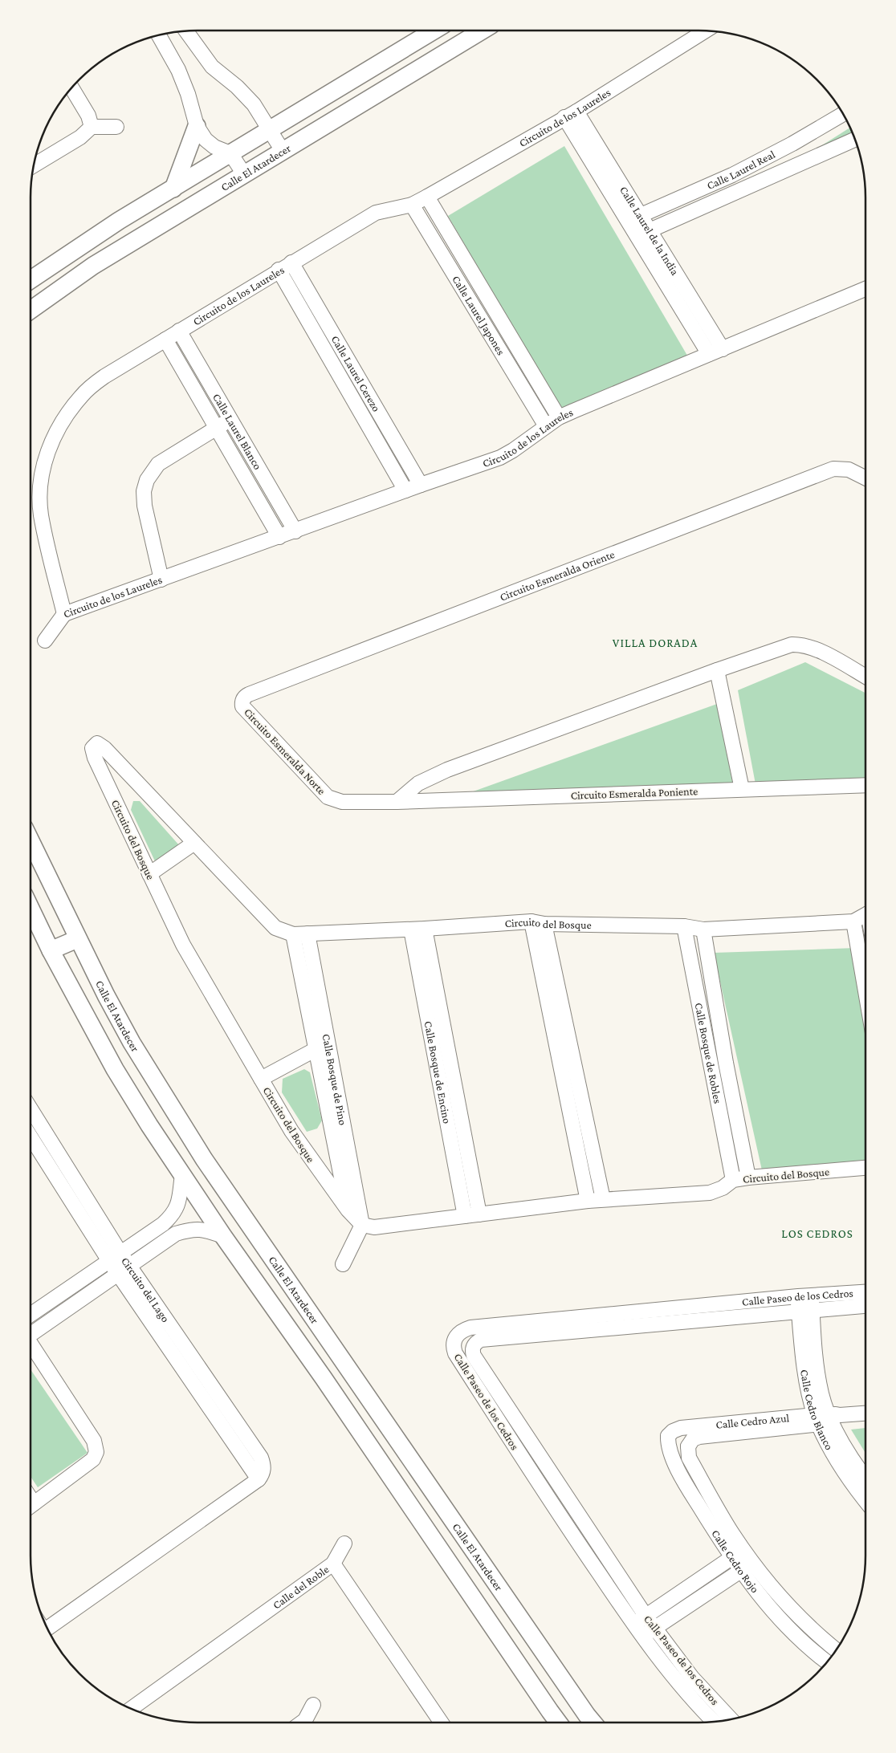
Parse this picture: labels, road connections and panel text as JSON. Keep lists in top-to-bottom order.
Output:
{
  "streets": {
    "street": [
      "Circuito de los Laureles",
      "Calle El Atardecer",
      "Calle Laurel Real",
      "Calle Laurel de la India",
      "Calle Laurel Japones",
      "Calle Laurel Cerezo",
      "Calle Laurel Blanco",
      "Circuito Esmeralda Oriente",
      "Circuito Esmeralda Norte",
      "Circuito Esmeralda Poniente",
      "Circuito del Bosque",
      "Calle Bosque de Robles",
      "Calle Bosque de Encino",
      "Calle Bosque de Pino",
      "Circuito del Lago",
      "Calle Paseo de los Cedros",
      "Calle Cedro Blanco",
      "Calle Cedro Azul",
      "Calle Cedro Rojo",
      "Calle del Roble"
    ]
  },
  "crossings": [
    ["Circuito de los Laureles", "Calle Laurel de la India"],
    ["Circuito de los Laureles", "Calle Laurel Japones"],
    ["Circuito de los Laureles", "Calle Laurel Cerezo"],
    ["Circuito de los Laureles", "Calle Laurel Blanco"],
    ["Calle Laurel Real", "Calle Laurel de la India"],
    ["Circuito Esmeralda Oriente", "Circuito Esmeralda Norte"],
    ["Circuito Esmeralda Norte", "Circuito Esmeralda Poniente"],
    ["Circuito del Bosque", "Calle Bosque de Robles"],
    ["Circuito del Bosque", "Calle Bosque de Encino"],
    ["Circuito del Bosque", "Calle Bosque de Pino"],
    ["Calle Paseo de los Cedros", "Calle Cedro Blanco"],
    ["Calle Cedro Blanco", "Calle Cedro Azul"],
    ["Calle Cedro Azul", "Calle Cedro Rojo"]
  ],
  "districts": ["VILLA DORADA", "LOS CEDROS"]
}
